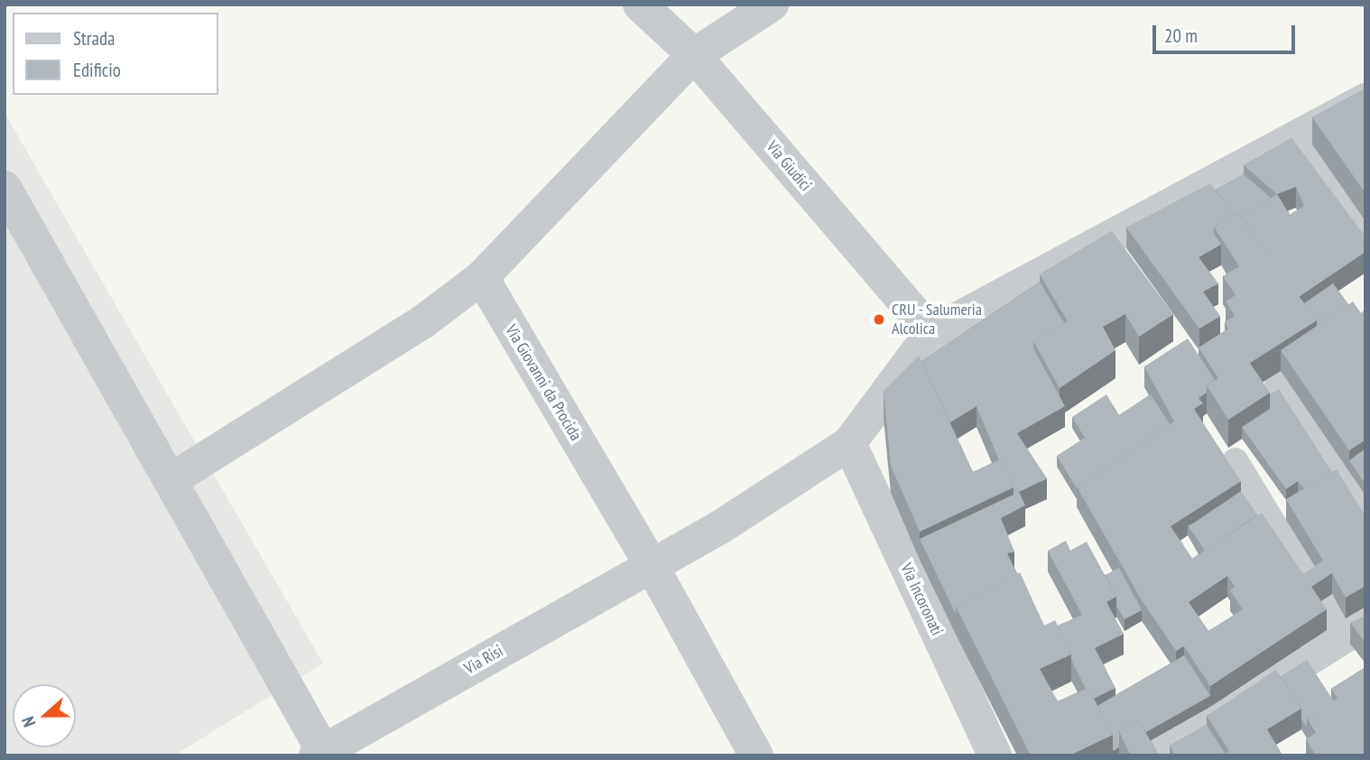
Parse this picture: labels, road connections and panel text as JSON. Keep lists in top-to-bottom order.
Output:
{
  "streets": {
    "street": [
      "Via Giudici",
      "Via Giovanni da Procida",
      "Via Incoronati",
      "Via Risi"
    ]
  },
  "crossings": [
    ["Via Giovanni da Procida", "Via Risi"],
    ["Via Incoronati", "Via Risi"]
  ],
  "places": ["CRU - Salumeria Alcolica"],
  "legend": ["Strada", "Edificio"],
  "scale_bar": "20 m",
  "north": "left"
}
